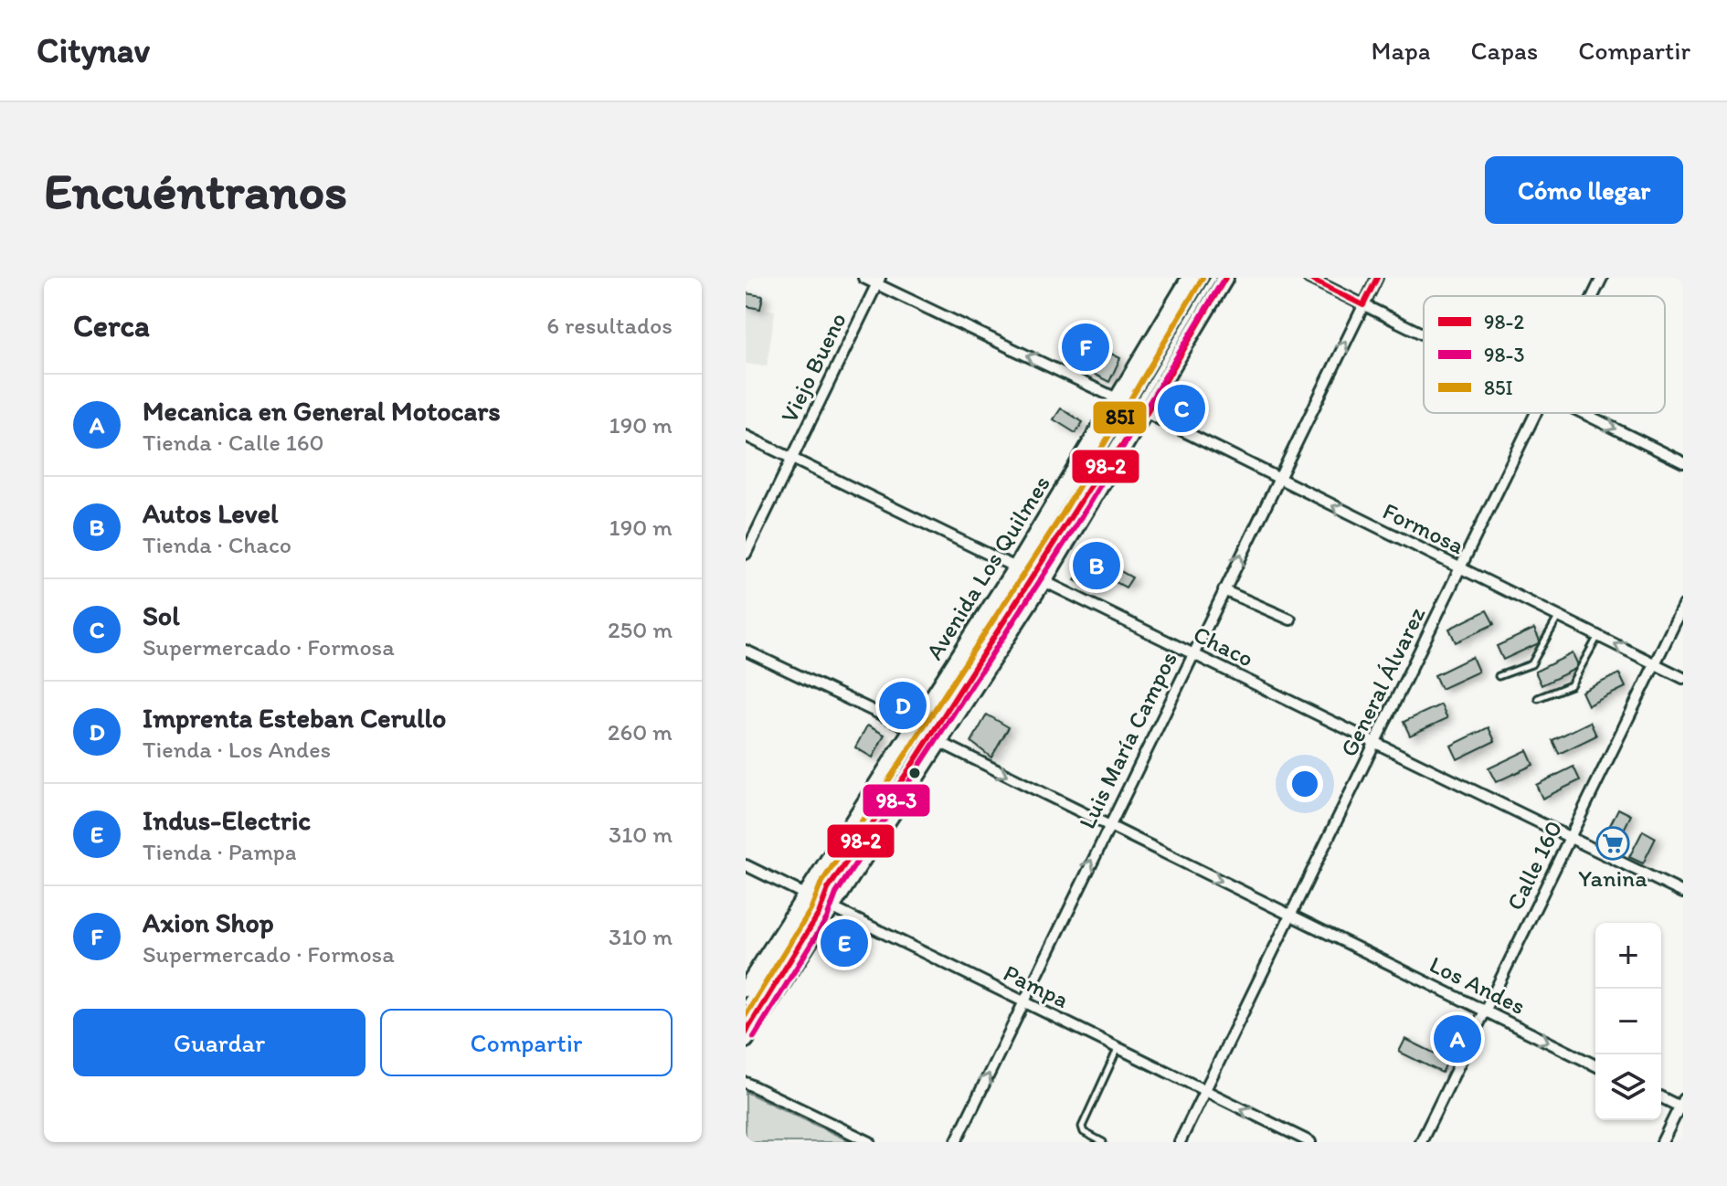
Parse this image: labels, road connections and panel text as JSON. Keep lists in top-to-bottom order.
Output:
{
  "streets": {
    "main road": ["Avenida Los Quilmes"],
    "street": [
      "Viejo Bueno",
      "Formosa",
      "Chaco",
      "General Álvarez",
      "Luis María Campos",
      "Calle 160",
      "Los Andes",
      "Pampa"
    ]
  },
  "crossings": [
    ["Viejo Bueno", "Chaco"],
    ["Formosa", "Avenida Los Quilmes"],
    ["Formosa", "General Álvarez"],
    ["Formosa", "Luis María Campos"],
    ["Formosa", "Calle 160"],
    ["Avenida Los Quilmes", "Chaco"],
    ["Avenida Los Quilmes", "Los Andes"],
    ["Avenida Los Quilmes", "Pampa"],
    ["Chaco", "General Álvarez"],
    ["Chaco", "Luis María Campos"],
    ["Chaco", "Calle 160"],
    ["General Álvarez", "Los Andes"],
    ["General Álvarez", "Pampa"],
    ["Luis María Campos", "Los Andes"],
    ["Luis María Campos", "Pampa"],
    ["Calle 160", "Los Andes"]
  ],
  "one_way": ["Formosa", "Luis María Campos", "Los Andes"],
  "places": {
    "supermarket": ["Yanina"]
  },
  "lines": ["transit line 98-2", "transit line 85I", "transit line 98-3"],
  "legend": ["98-2", "98-3", "85I"],
  "page": {
    "header": "Citynav",
    "nav": ["Mapa", "Capas", "Compartir"],
    "buttons": [
      "Cómo llegar",
      ["Guardar", "Compartir"]
    ],
    "title": "Encuéntranos",
    "heading": ["Cerca", "6 resultados"],
    "pins": [
      "F",
      "C",
      "B",
      "D",
      "E",
      "A"
    ],
    "list": [
      {
        "mark": "A",
        "name": "Mecanica en General Motocars",
        "note": "Tienda · Calle 160",
        "value": "190 m"
      },
      {
        "mark": "B",
        "name": "Autos Level",
        "note": "Tienda · Chaco",
        "value": "190 m"
      },
      {
        "mark": "C",
        "name": "Sol",
        "note": "Supermercado · Formosa",
        "value": "250 m"
      },
      {
        "mark": "D",
        "name": "Imprenta Esteban Cerullo",
        "note": "Tienda · Los Andes",
        "value": "260 m"
      },
      {
        "mark": "E",
        "name": "Indus-Electric",
        "note": "Tienda · Pampa",
        "value": "310 m"
      },
      {
        "mark": "F",
        "name": "Axion Shop",
        "note": "Supermercado · Formosa",
        "value": "310 m"
      }
    ],
    "map_buttons": ["+", "−"]
  }
}
